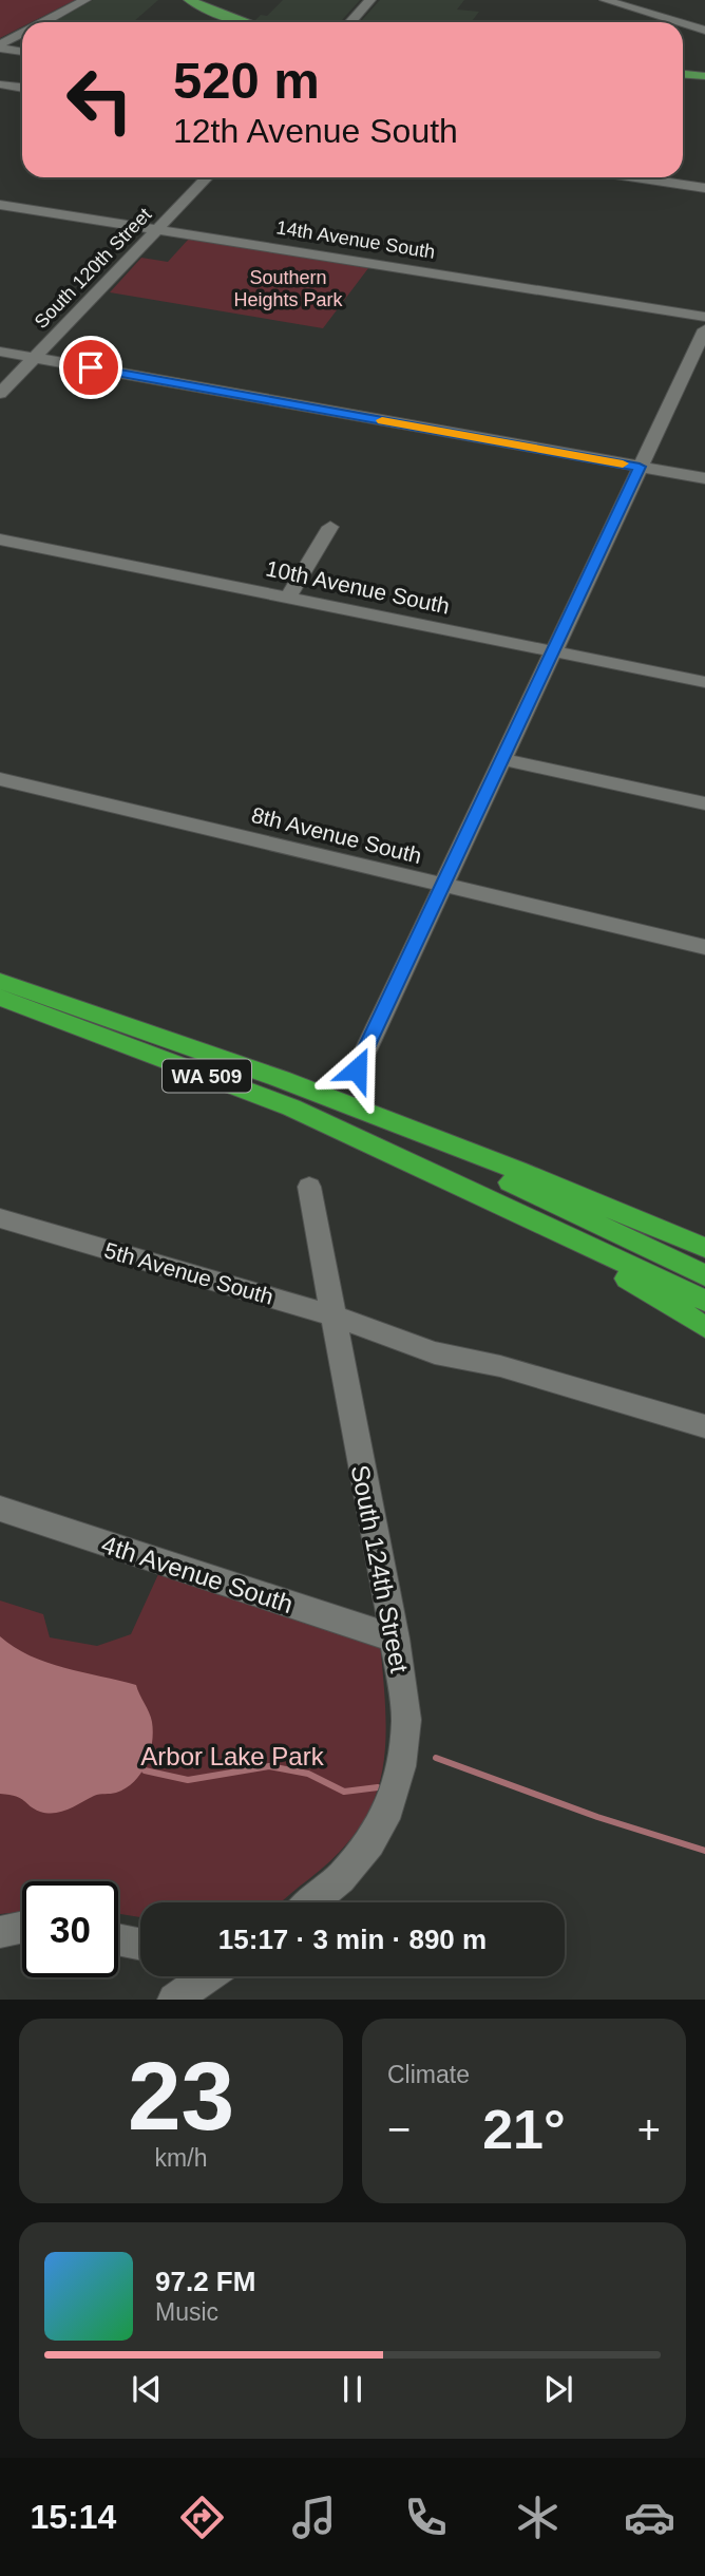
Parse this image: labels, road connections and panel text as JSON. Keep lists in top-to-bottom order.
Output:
{
  "streets": {
    "highway": ["WA 509"],
    "street": [
      "14th Avenue South",
      "South 120th Street",
      "10th Avenue South",
      "8th Avenue South",
      "5th Avenue South",
      "South 124th Street",
      "4th Avenue South"
    ]
  },
  "crossings": [
    ["14th Avenue South", "South 120th Street"],
    ["5th Avenue South", "South 124th Street"],
    ["South 124th Street", "4th Avenue South"]
  ],
  "parks": ["Southern Heights Park", "Arbor Lake Park"],
  "page": {
    "turn": ["520 m", "12th Avenue South"],
    "limit": "30",
    "trip": "15:17 · 3 min · 890 m",
    "tile": [
      ["23", "km/h"],
      "Climate"
    ],
    "heat": ["−", "21°", "+"],
    "song": ["97.2 FM", "Music"],
    "tabs": "15:14"
  }
}
